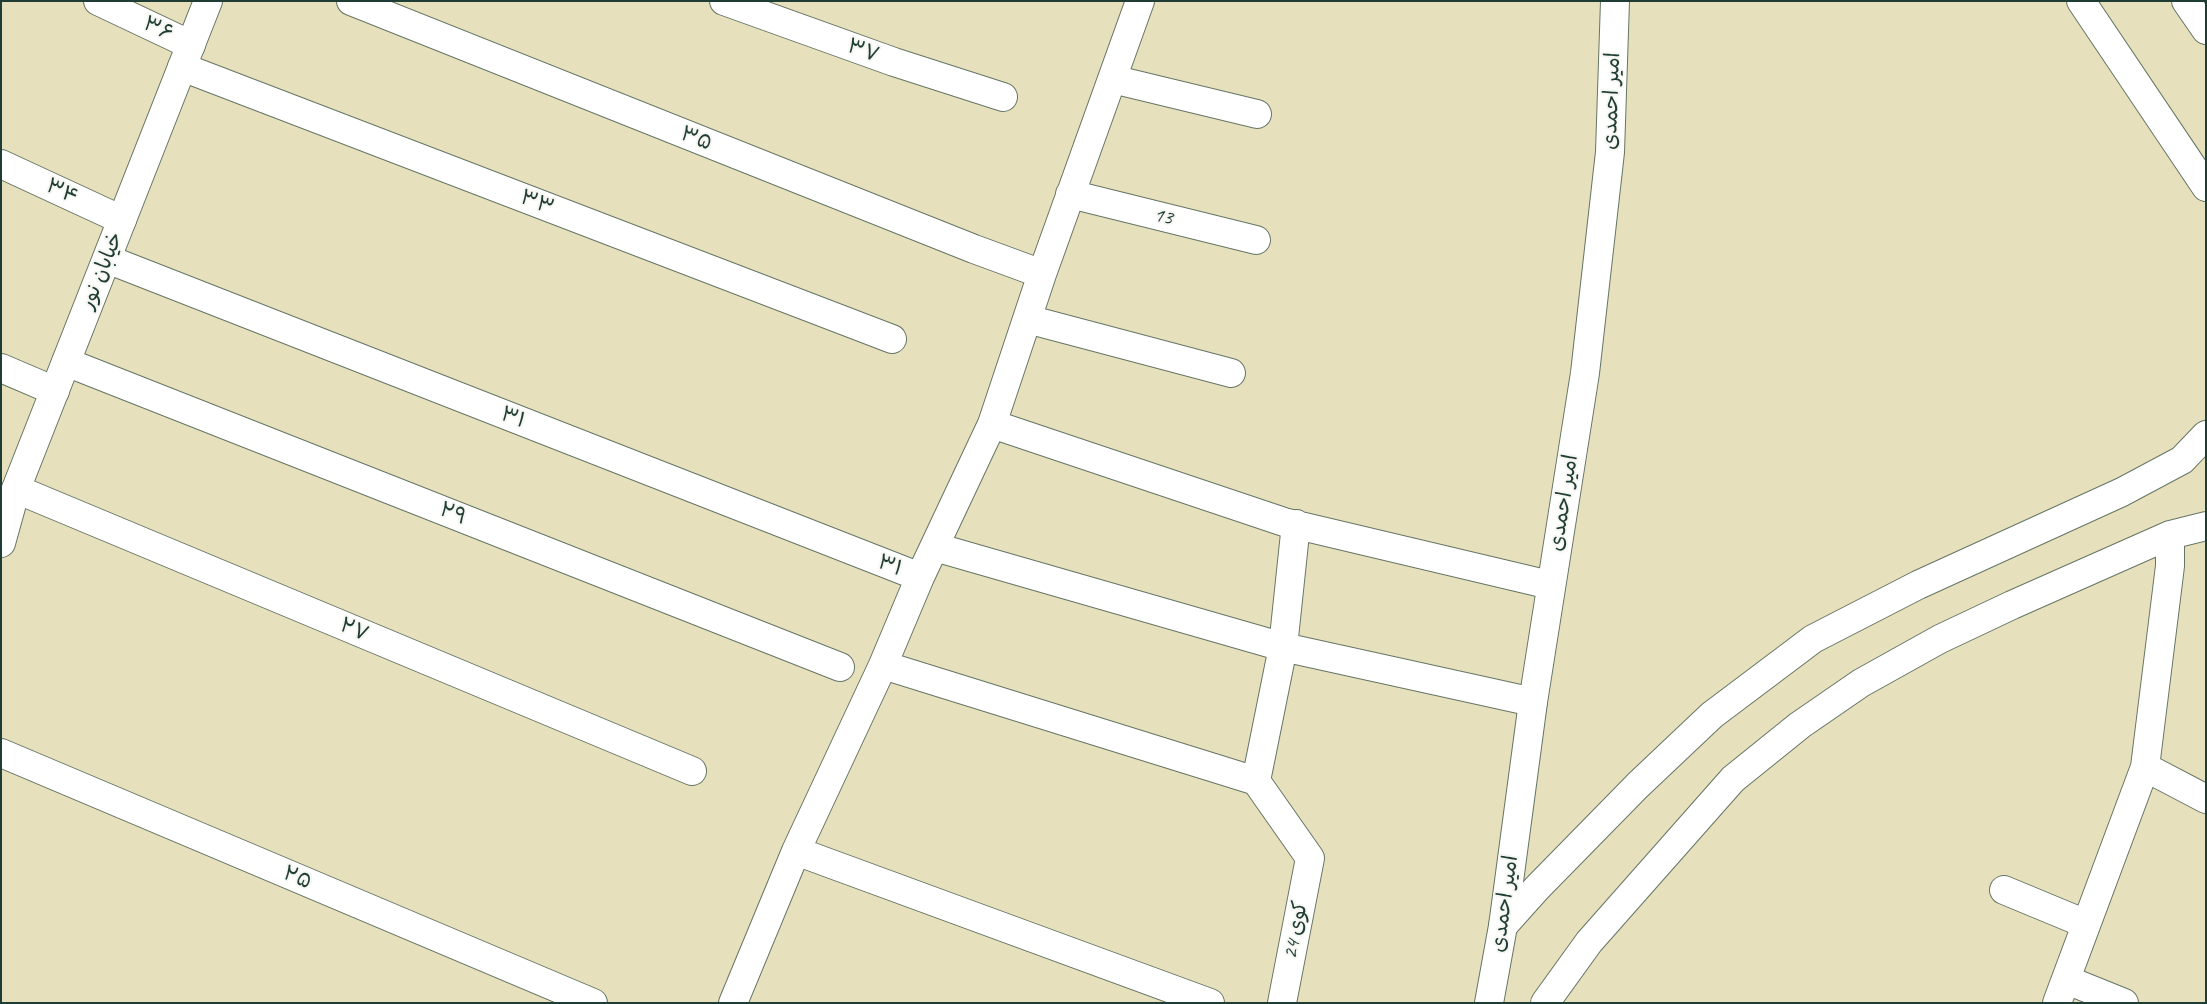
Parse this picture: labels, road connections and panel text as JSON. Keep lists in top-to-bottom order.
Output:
{
  "streets": {
    "main road": [
      "۳۶",
      "۳۷",
      "امیر احمدی",
      "۳۵",
      "۳۴",
      "۳۳",
      "13",
      "خیابان نور",
      "۳۱",
      "۲۹",
      "۲۷",
      "۲۵",
      "کوی 24"
    ]
  },
  "crossings": [
    ["۳۶", "۳۳"],
    ["۳۶", "خیابان نور"],
    ["۳۴", "خیابان نور"],
    ["۳۳", "خیابان نور"],
    ["خیابان نور", "۳۱"],
    ["خیابان نور", "۲۹"],
    ["خیابان نور", "۲۷"]
  ]
}
